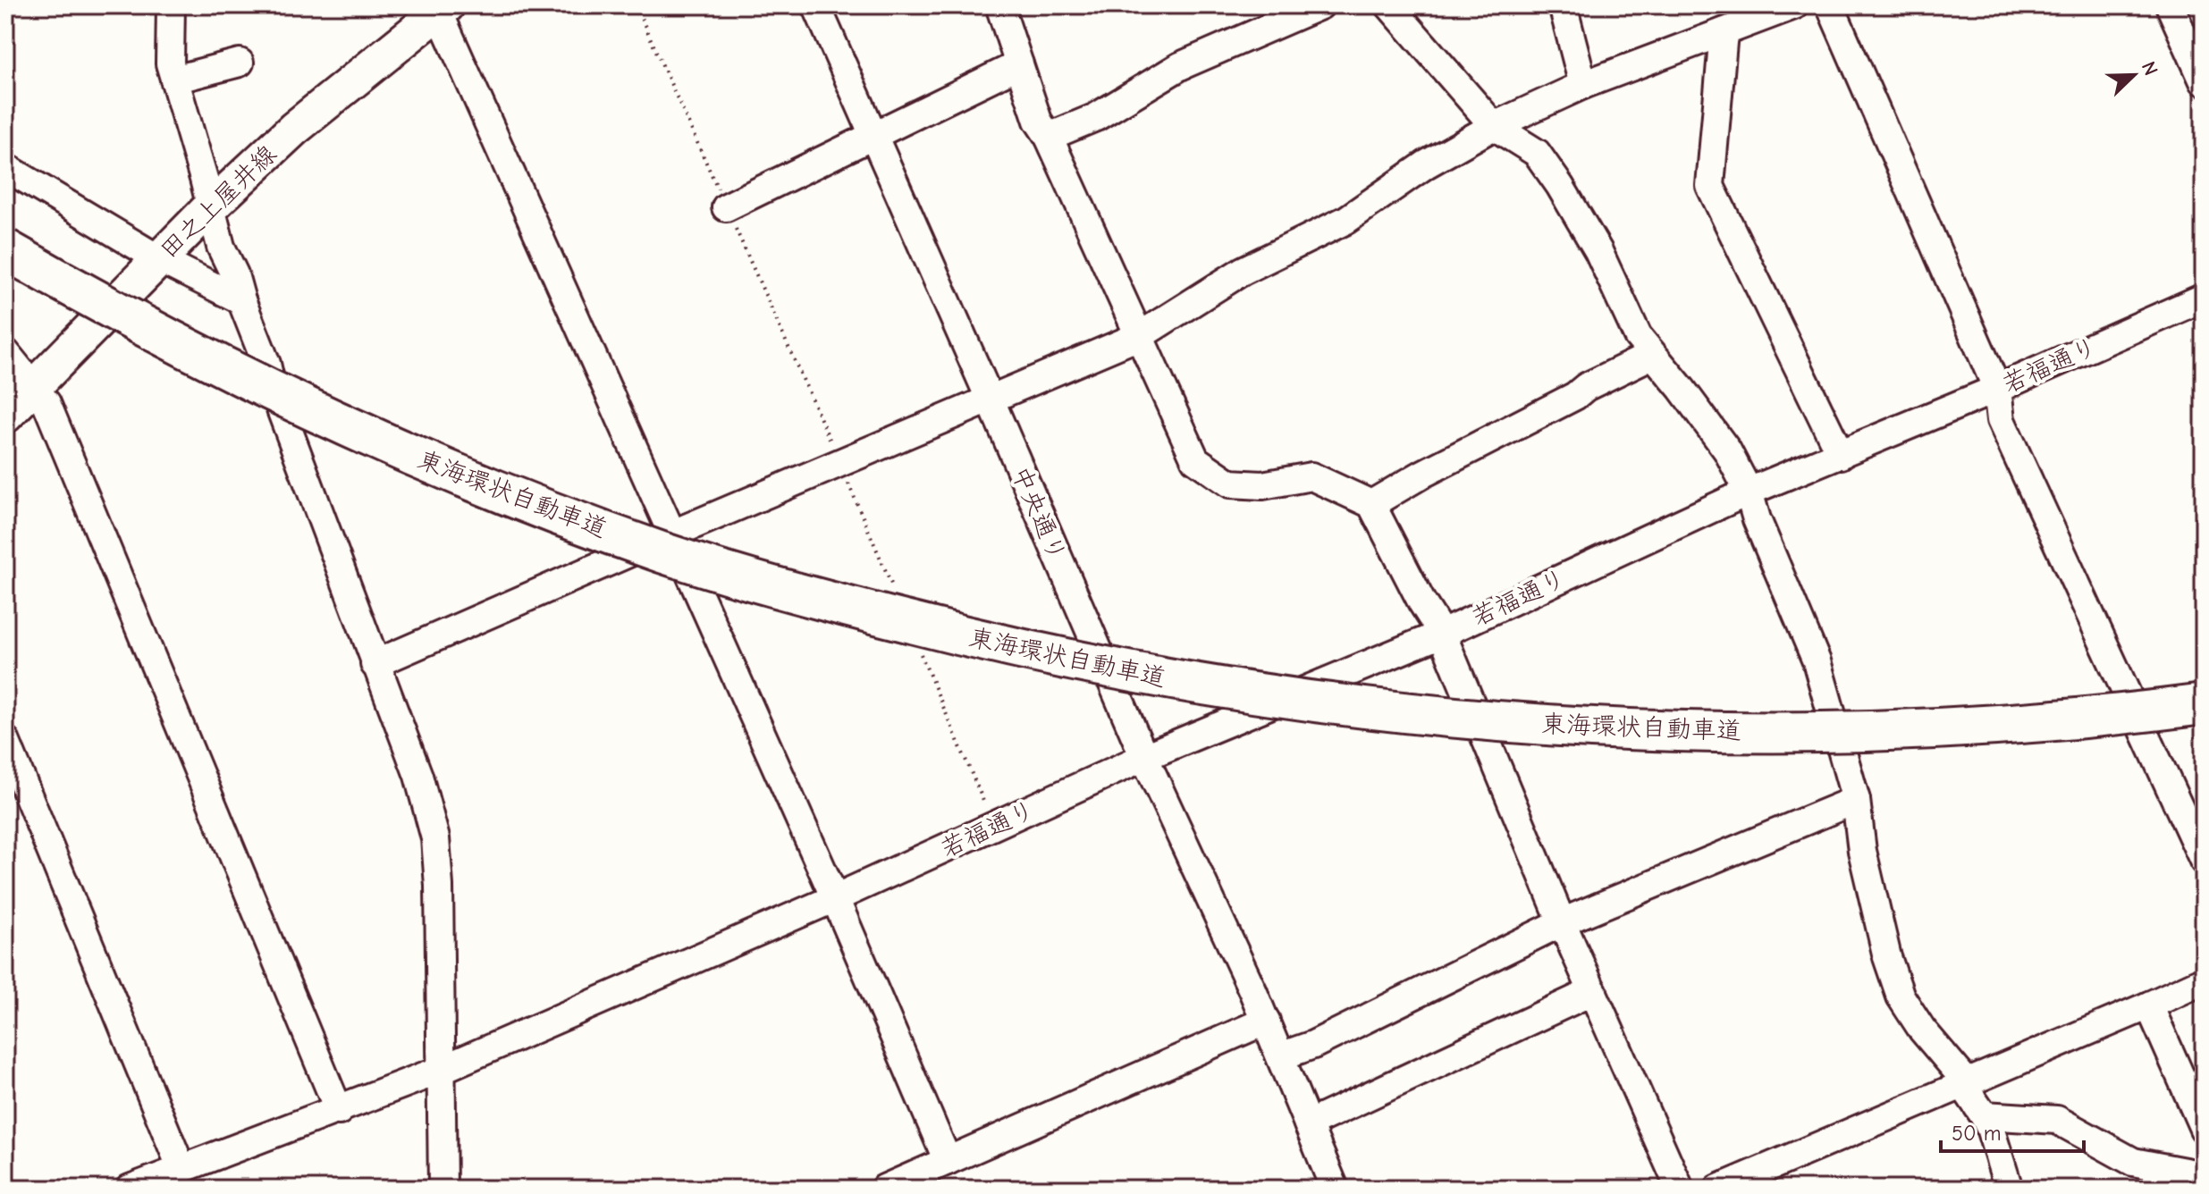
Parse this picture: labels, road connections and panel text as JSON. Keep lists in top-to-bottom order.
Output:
{
  "streets": {
    "highway": ["東海環状自動車道"],
    "main road": ["田之上屋井線"],
    "street": ["若福通り", "中央通り"]
  },
  "crossings": [
    ["若福通り", "中央通り"]
  ],
  "scale_bar": "50 m",
  "north": "top right"
}
